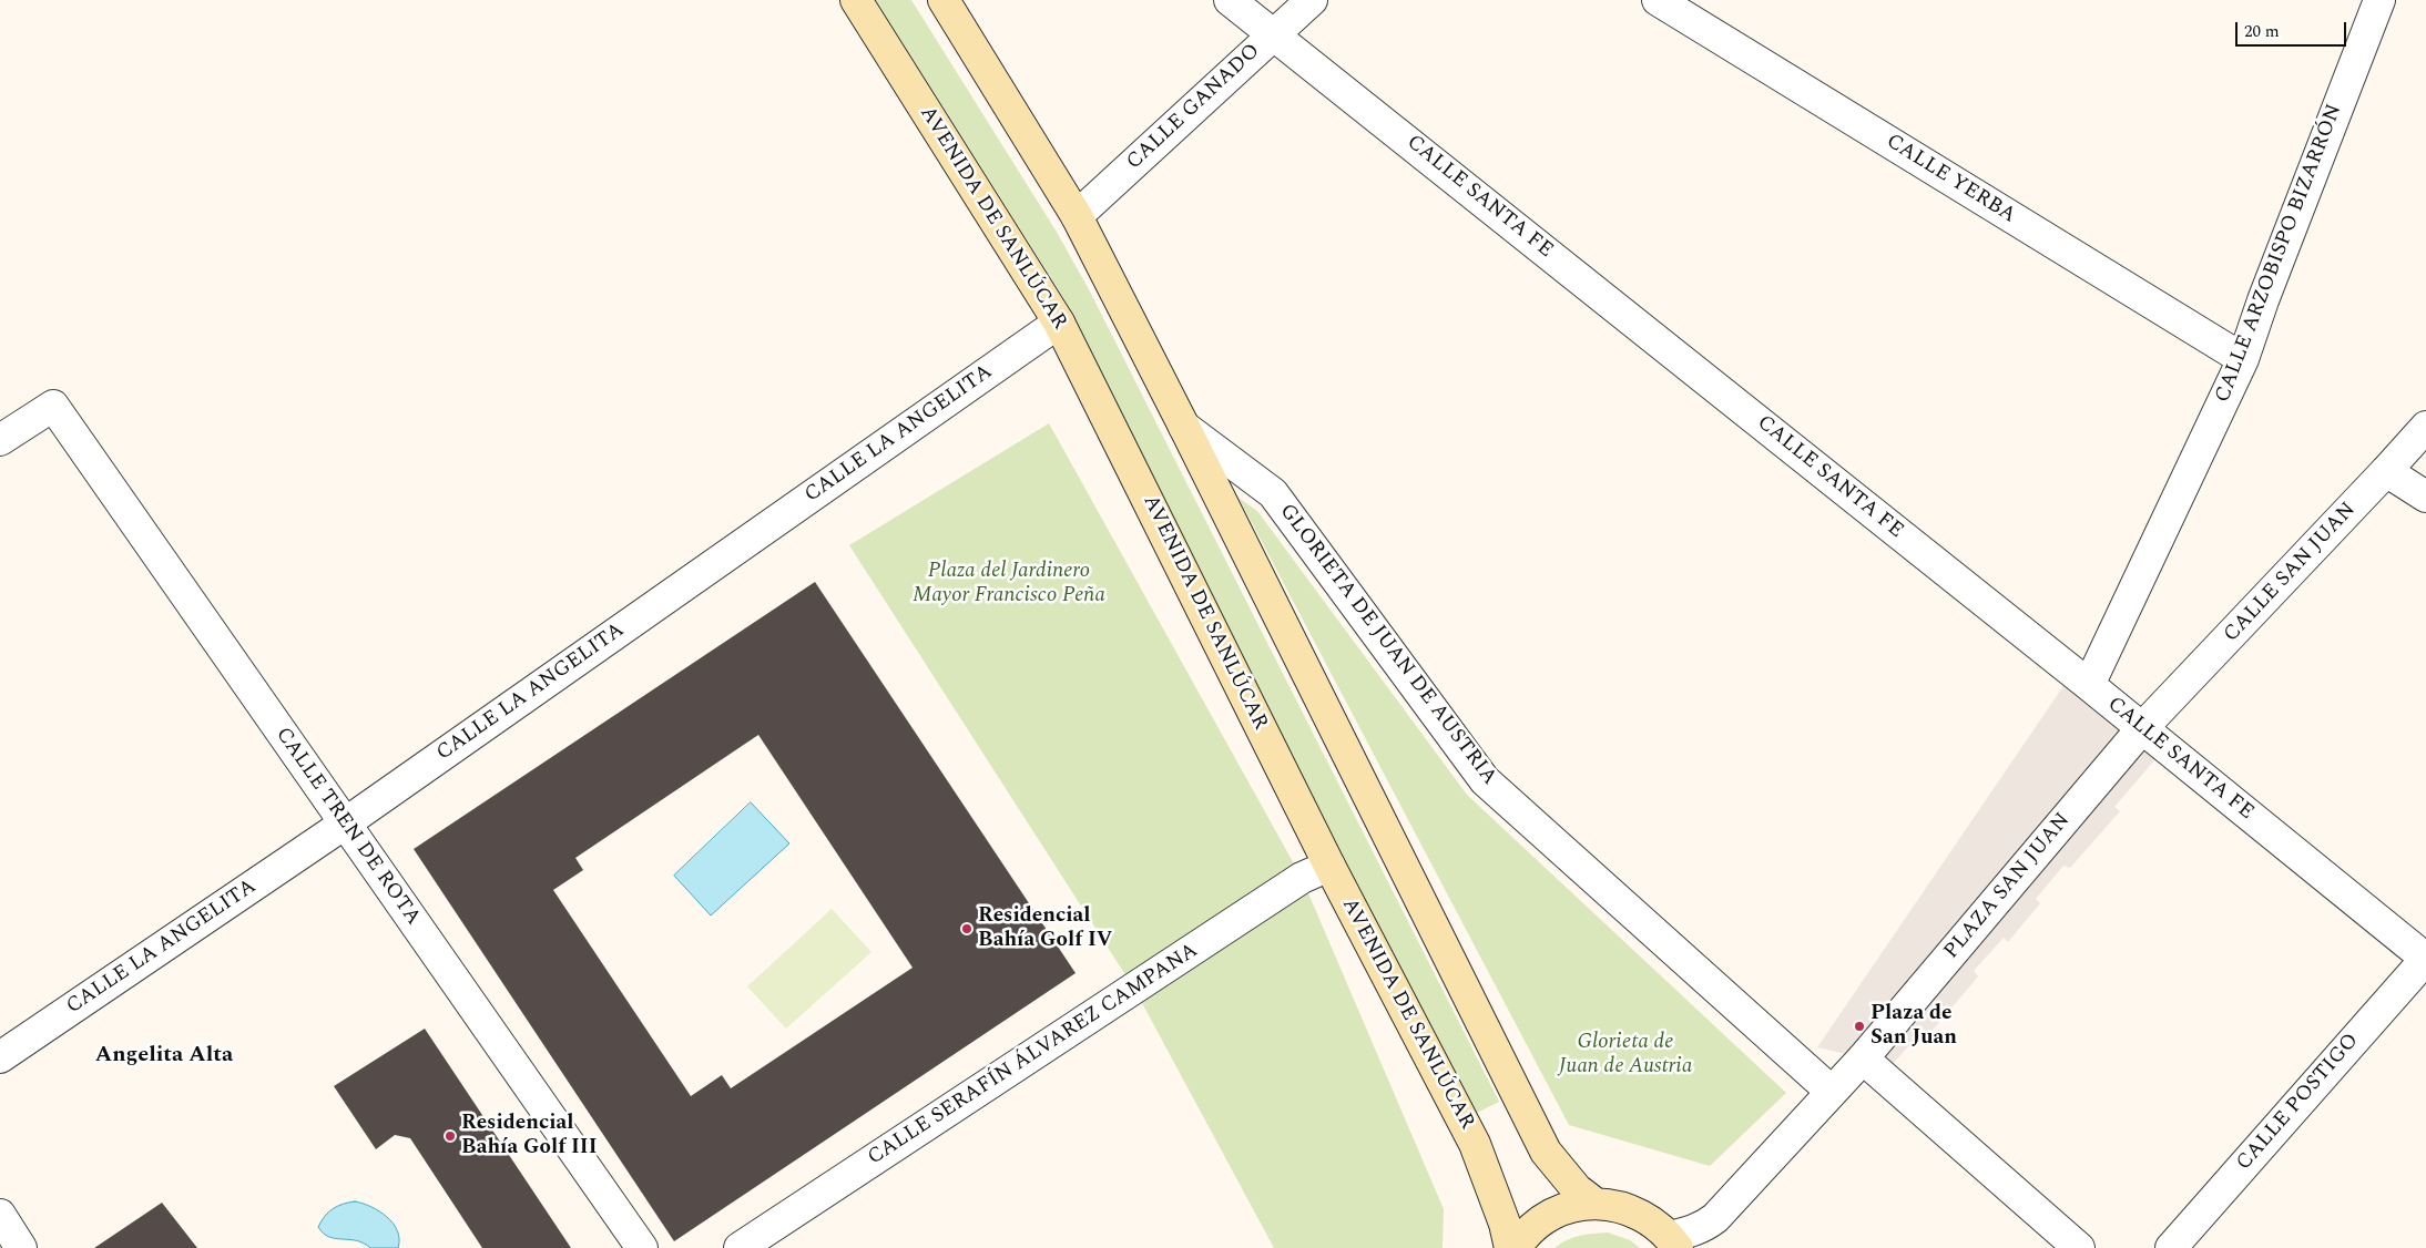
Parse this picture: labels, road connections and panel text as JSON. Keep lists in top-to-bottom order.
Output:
{
  "streets": {
    "main road": ["AVENIDA DE SANLÚCAR"],
    "street": [
      "CALLE GANADO",
      "CALLE YERBA",
      "CALLE SANTA FE",
      "CALLE ARZOBISPO BIZARRÓN",
      "CALLE LA ANGELITA",
      "CALLE SAN JUAN",
      "GLORIETA DE JUAN DE AUSTRIA",
      "CALLE TREN DE ROTA",
      "PLAZA SAN JUAN",
      "CALLE SERAFÍN ÁLVAREZ CAMPANA",
      "CALLE POSTIGO"
    ]
  },
  "crossings": [
    ["CALLE GANADO", "CALLE SANTA FE"],
    ["CALLE YERBA", "CALLE ARZOBISPO BIZARRÓN"],
    ["CALLE SANTA FE", "CALLE ARZOBISPO BIZARRÓN"],
    ["CALLE SANTA FE", "CALLE SAN JUAN"],
    ["CALLE SANTA FE", "PLAZA SAN JUAN"],
    ["CALLE SANTA FE", "CALLE POSTIGO"],
    ["AVENIDA DE SANLÚCAR", "CALLE LA ANGELITA"],
    ["AVENIDA DE SANLÚCAR", "CALLE SERAFÍN ÁLVAREZ CAMPANA"],
    ["CALLE LA ANGELITA", "CALLE TREN DE ROTA"],
    ["CALLE SAN JUAN", "PLAZA SAN JUAN"],
    ["GLORIETA DE JUAN DE AUSTRIA", "PLAZA SAN JUAN"]
  ],
  "districts": ["Angelita Alta"],
  "parks": ["Plaza del Jardinero Mayor Francisco Peña", "Glorieta de Juan de Austria"],
  "places": ["Residencial Bahía Golf IV", "Plaza de San Juan", "Residencial Bahía Golf III"],
  "scale_bar": "20 m"
}
